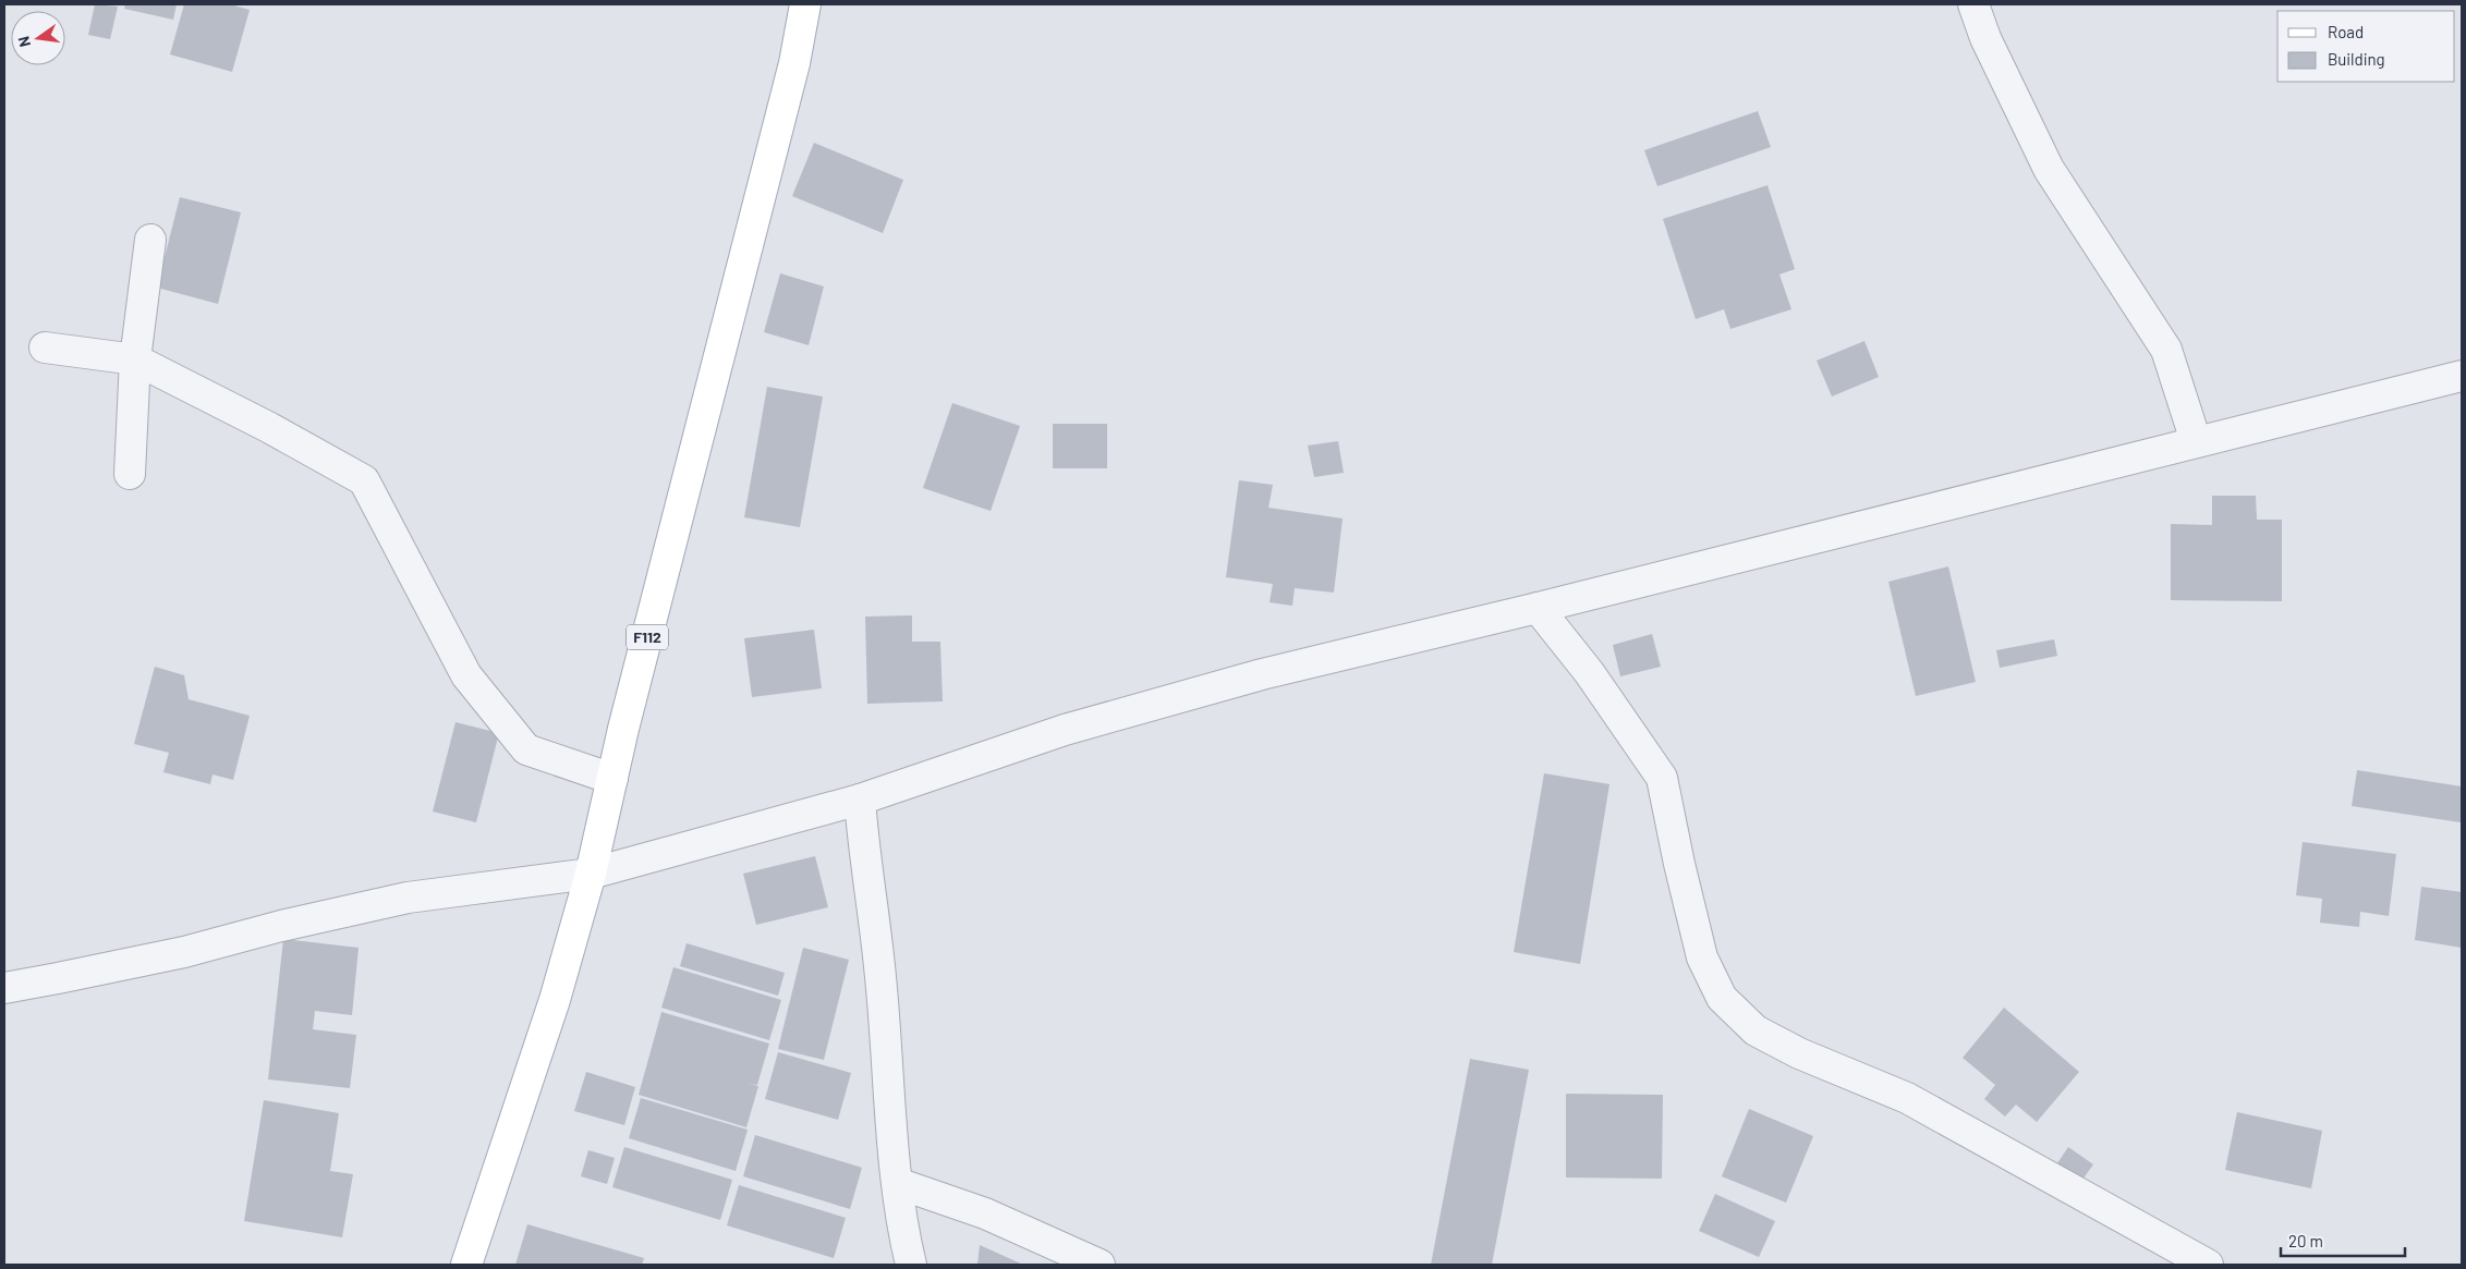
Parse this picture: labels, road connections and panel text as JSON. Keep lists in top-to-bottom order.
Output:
{
  "streets": {
    "main road": ["F112"]
  },
  "legend": ["Road", "Building"],
  "scale_bar": "20 m",
  "north": "left"
}
